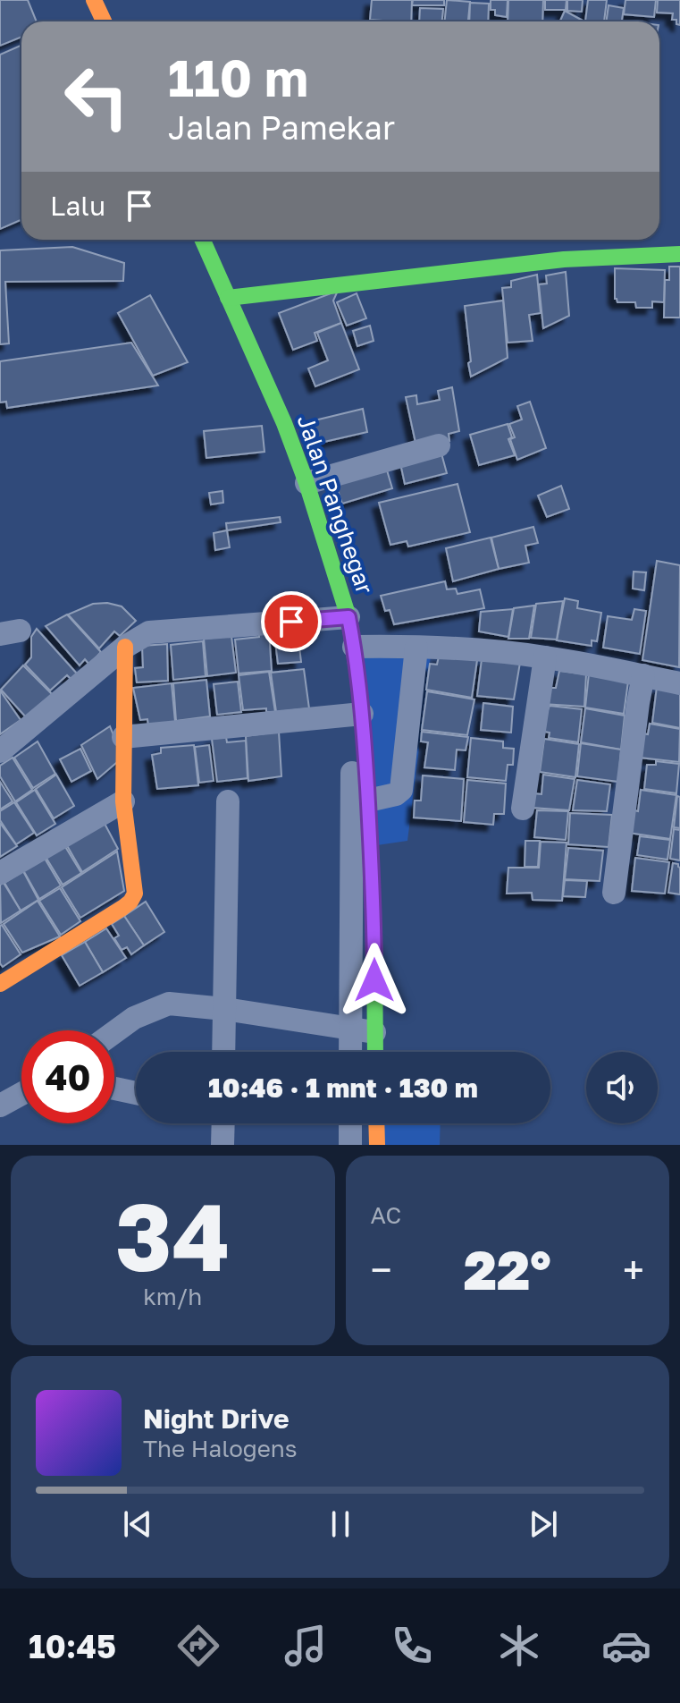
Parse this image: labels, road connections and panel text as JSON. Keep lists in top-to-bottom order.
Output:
{
  "streets": {
    "street": ["Jalan Panghegar"]
  },
  "page": {
    "turn": ["110 m", "Jalan Pamekar"],
    "then": "Lalu",
    "limit": "40",
    "trip": "10:46 · 1 mnt · 130 m",
    "tile": [
      ["34", "km/h"],
      "AC"
    ],
    "heat": ["−", "22°", "+"],
    "song": ["Night Drive", "The Halogens"],
    "tabs": "10:45"
  }
}
